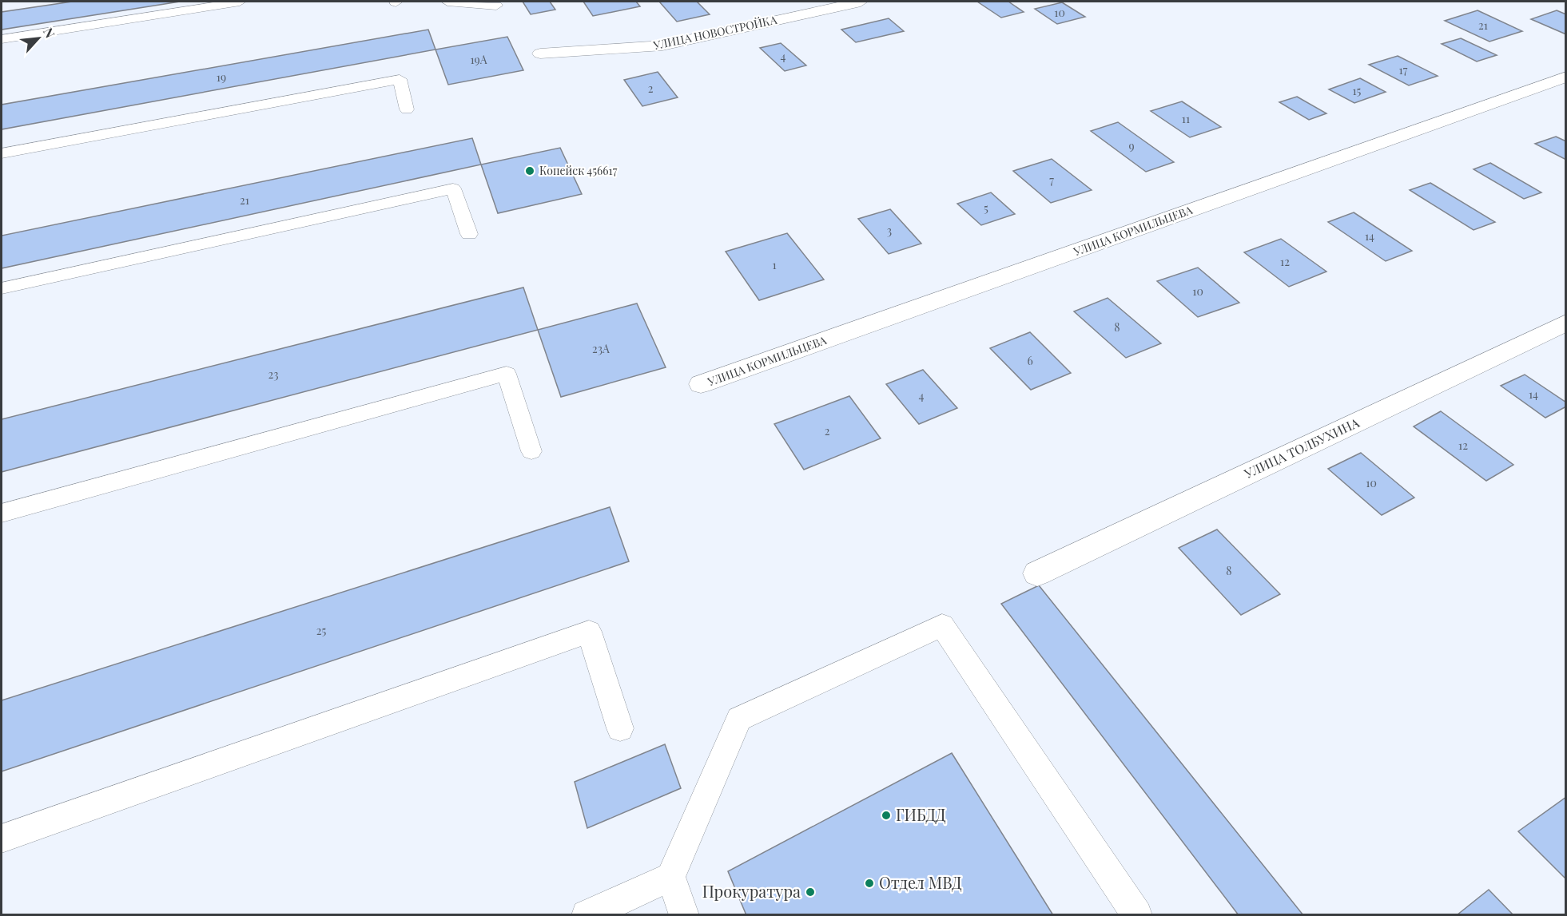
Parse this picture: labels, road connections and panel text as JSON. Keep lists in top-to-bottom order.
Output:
{
  "streets": {
    "street": ["УЛИЦА НОВОСТРОЙКА", "УЛИЦА КОРМИЛЬЦЕВА", "УЛИЦА ТОЛБУХИНА"]
  },
  "places": [
    "Копейск 456617",
    "ГИБДД",
    "Отдел МВД",
    "Прокуратура"
  ],
  "house_numbers": [
    "10",
    "21",
    "4",
    "19А",
    "17",
    "19",
    "2",
    "15",
    "11",
    "9",
    "7",
    "21",
    "5",
    "3",
    "14",
    "12",
    "1",
    "10",
    "8",
    "23А",
    "6",
    "23",
    "14",
    "4",
    "2",
    "12",
    "10",
    "8",
    "25"
  ],
  "north": "top right"
}
